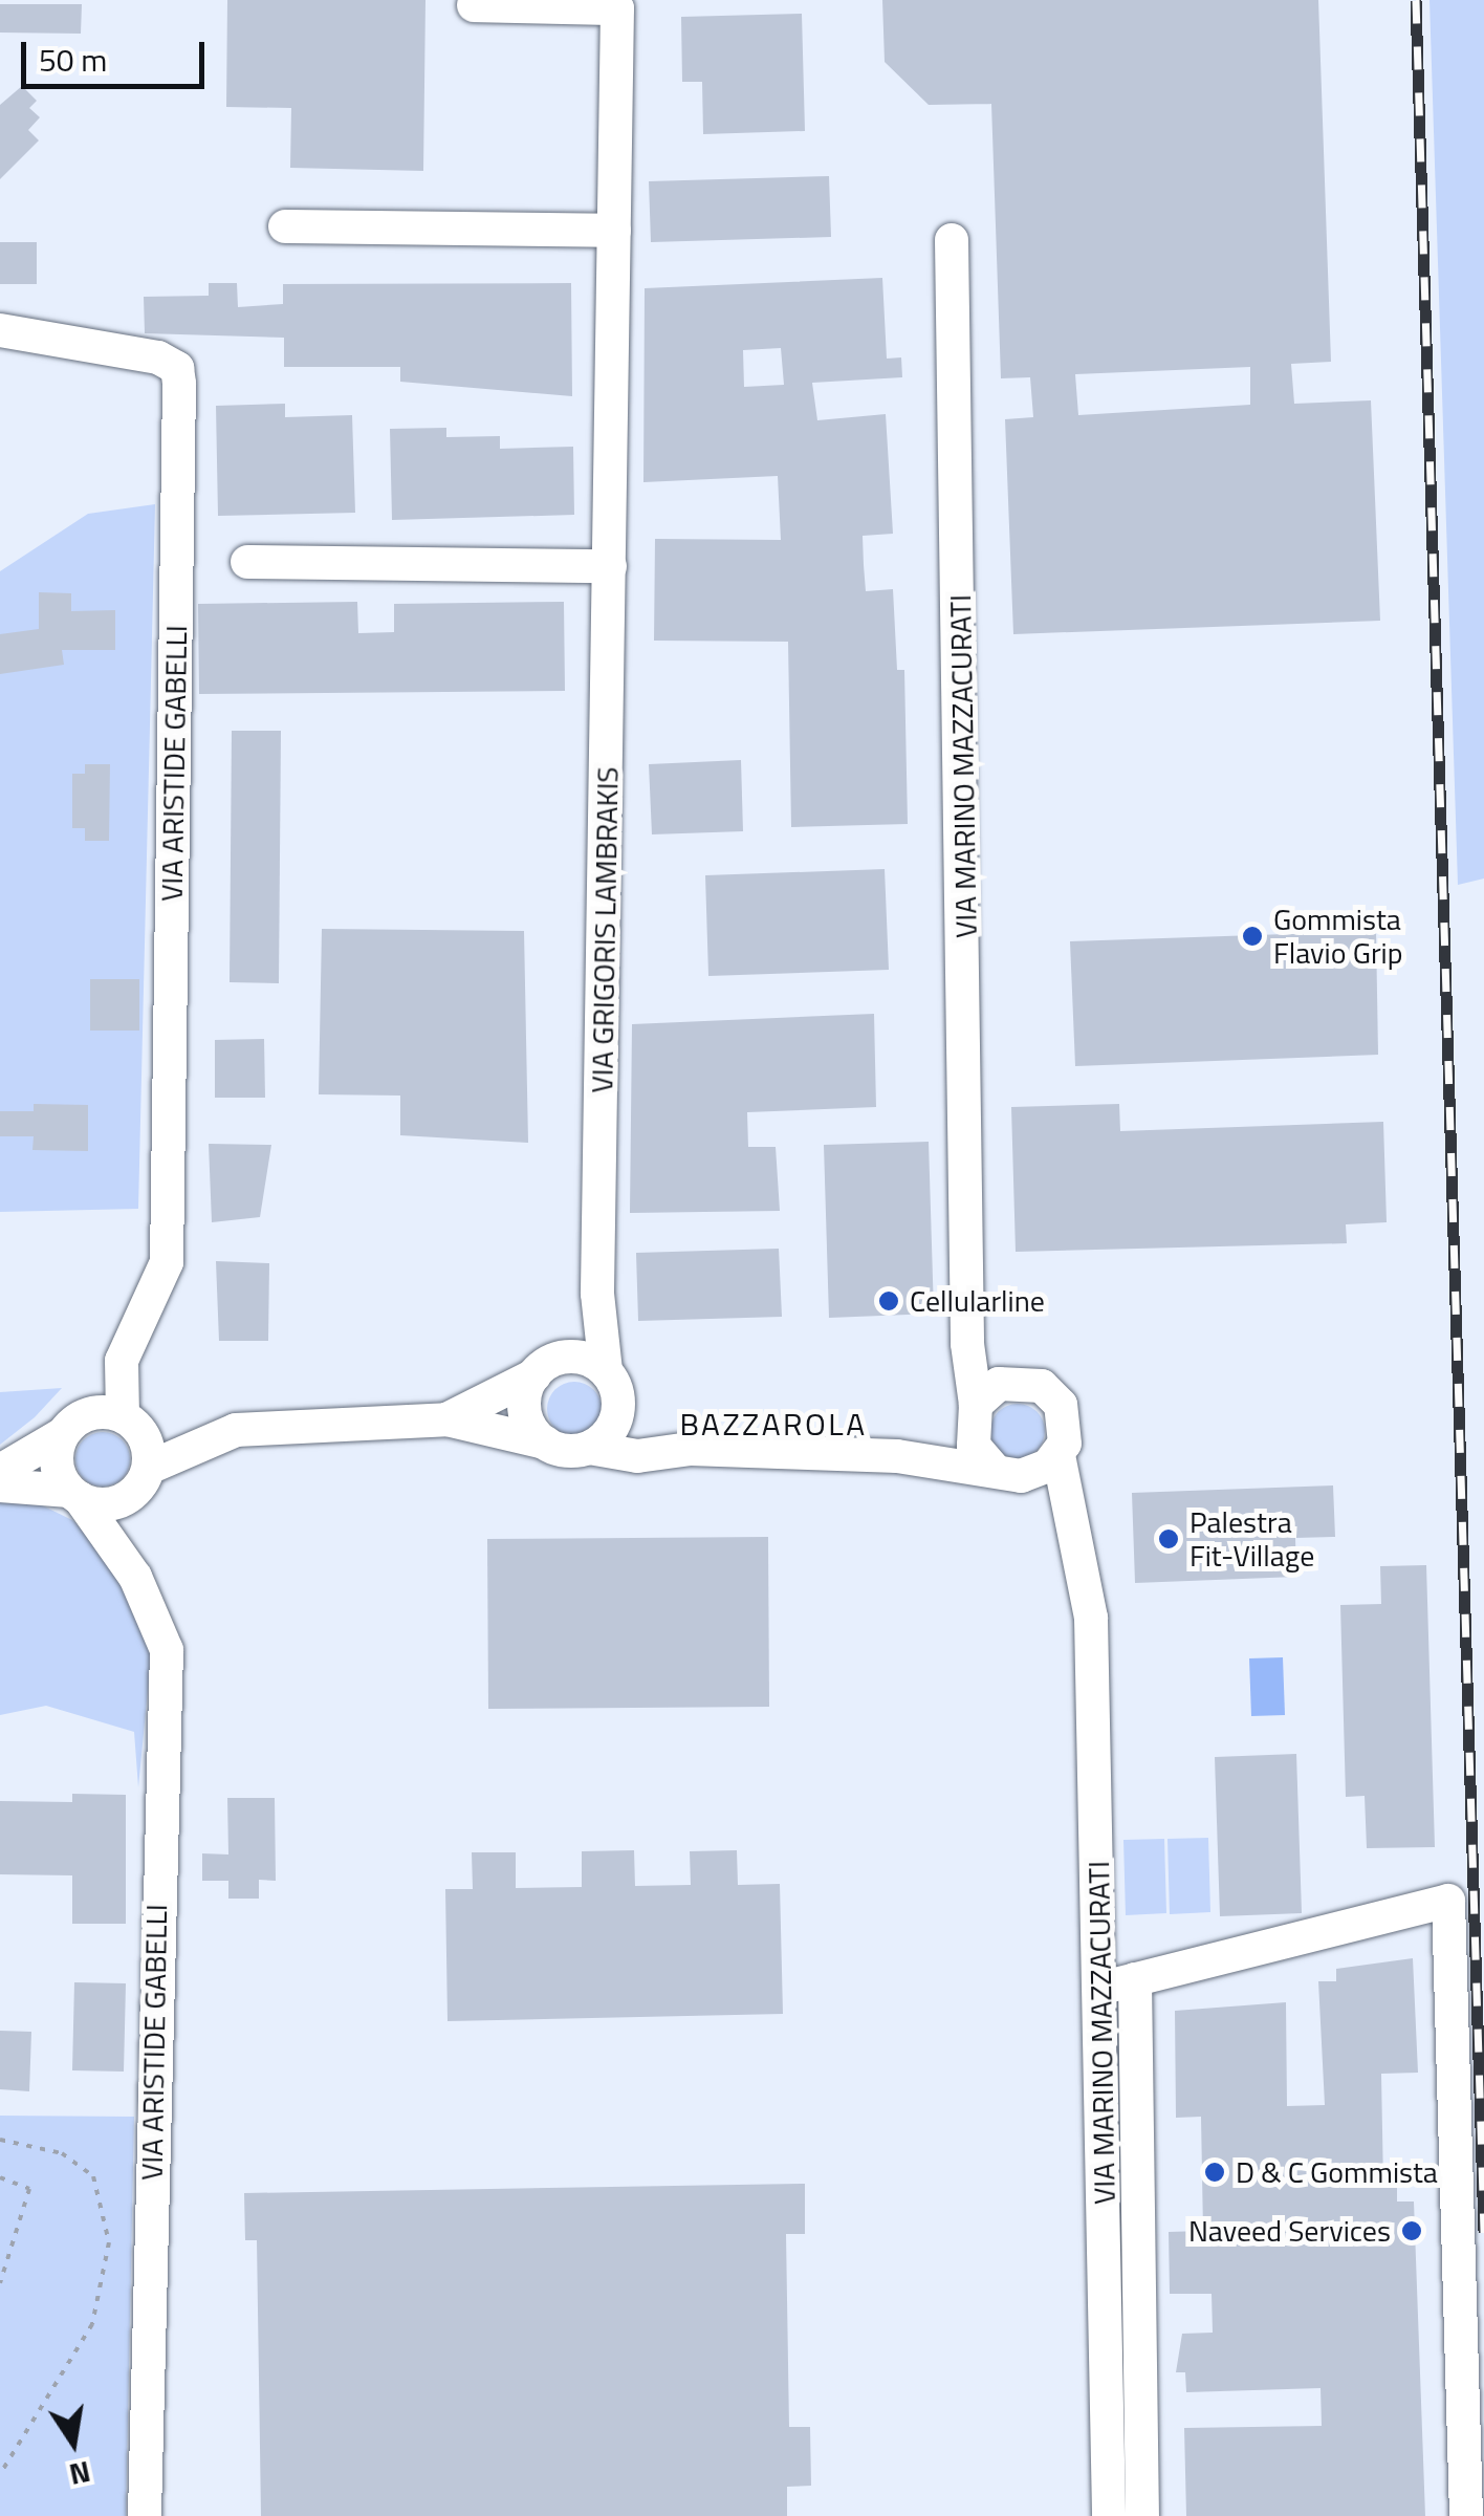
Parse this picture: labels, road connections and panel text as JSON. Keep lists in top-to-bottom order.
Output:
{
  "streets": {
    "street": ["VIA ARISTIDE GABELLI", "VIA MARINO MAZZACURATI", "VIA GRIGORIS LAMBRAKIS"]
  },
  "districts": ["BAZZAROLA"],
  "places": [
    "Gommista Flavio Grip",
    "Cellularline",
    "Palestra Fit-Village",
    "D & C Gommista",
    "Naveed Services"
  ],
  "scale_bar": "50 m",
  "north": "bottom"
}
